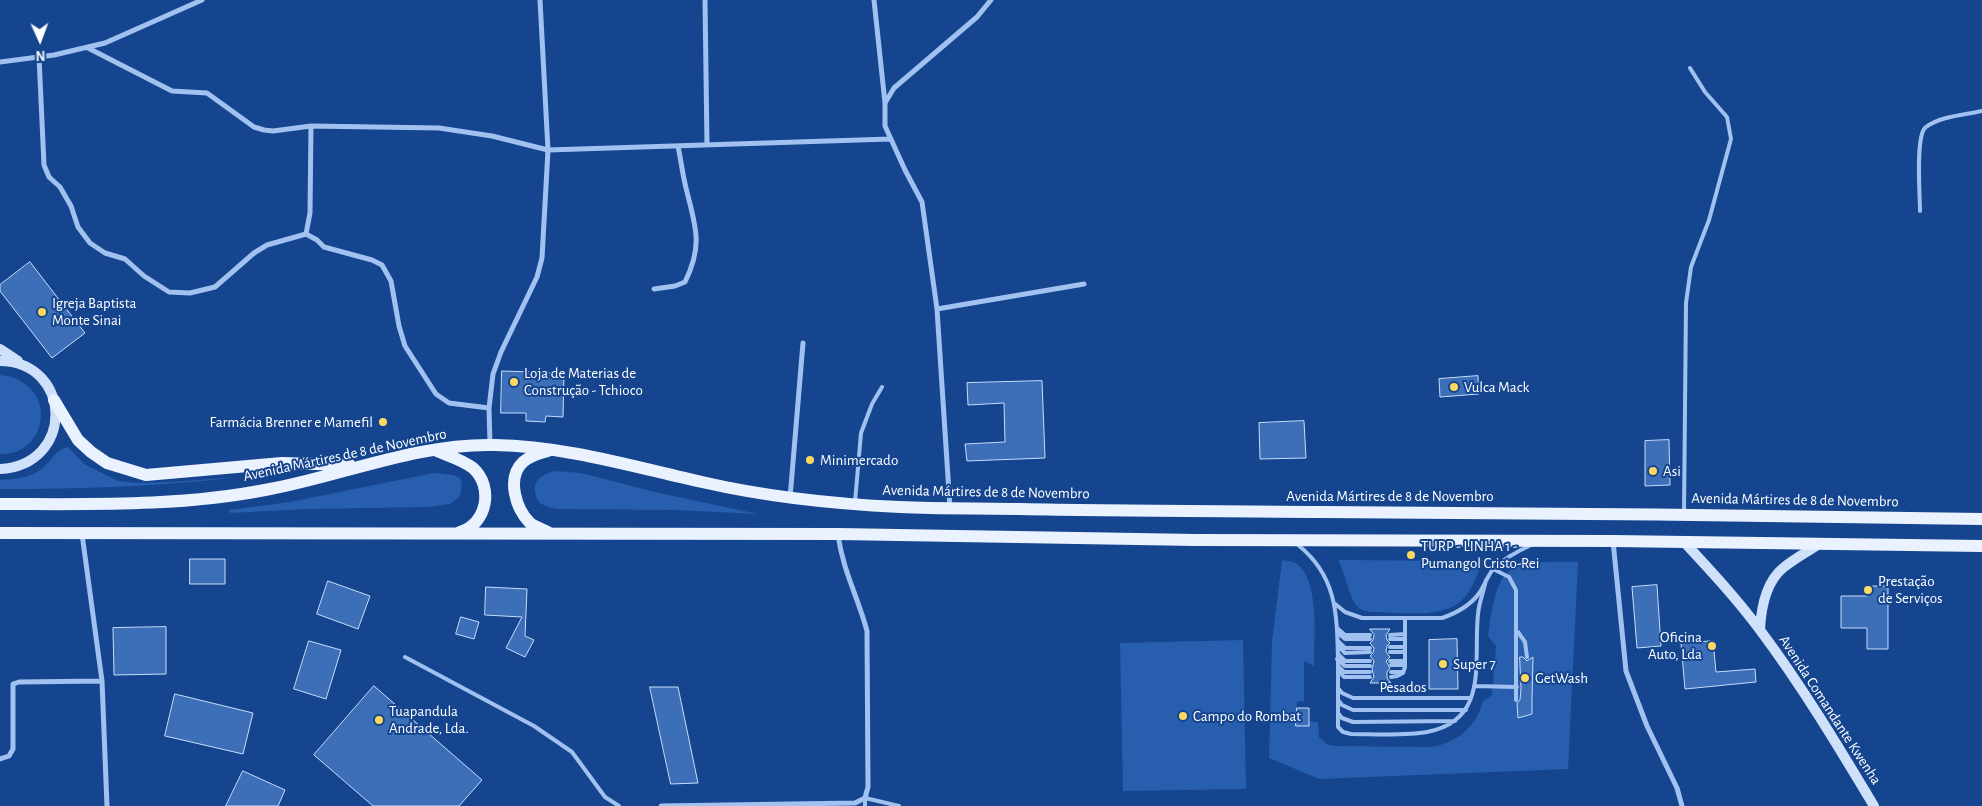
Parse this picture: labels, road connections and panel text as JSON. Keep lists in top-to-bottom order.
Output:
{
  "streets": {
    "main road": ["Avenida Mártires de 8 de Novembro", "Avenida Comandante Kwenha"],
    "lane": ["Pesados"]
  },
  "places": [
    "Igreja Baptista Monte Sinai",
    "Loja de Materias de Construção - Tchioco",
    "Vulca Mack",
    "Farmácia Brenner e Mamefil",
    "Minimercado",
    "Asi",
    "TURP - LINHA 1 - Pumangol Cristo-Rei",
    "Prestação de Serviços",
    "Oficina Auto, Lda",
    "Super 7",
    "GetWash",
    "Campo do Rombat",
    "Tuapandula Andrade, Lda."
  ],
  "north": "bottom"
}
